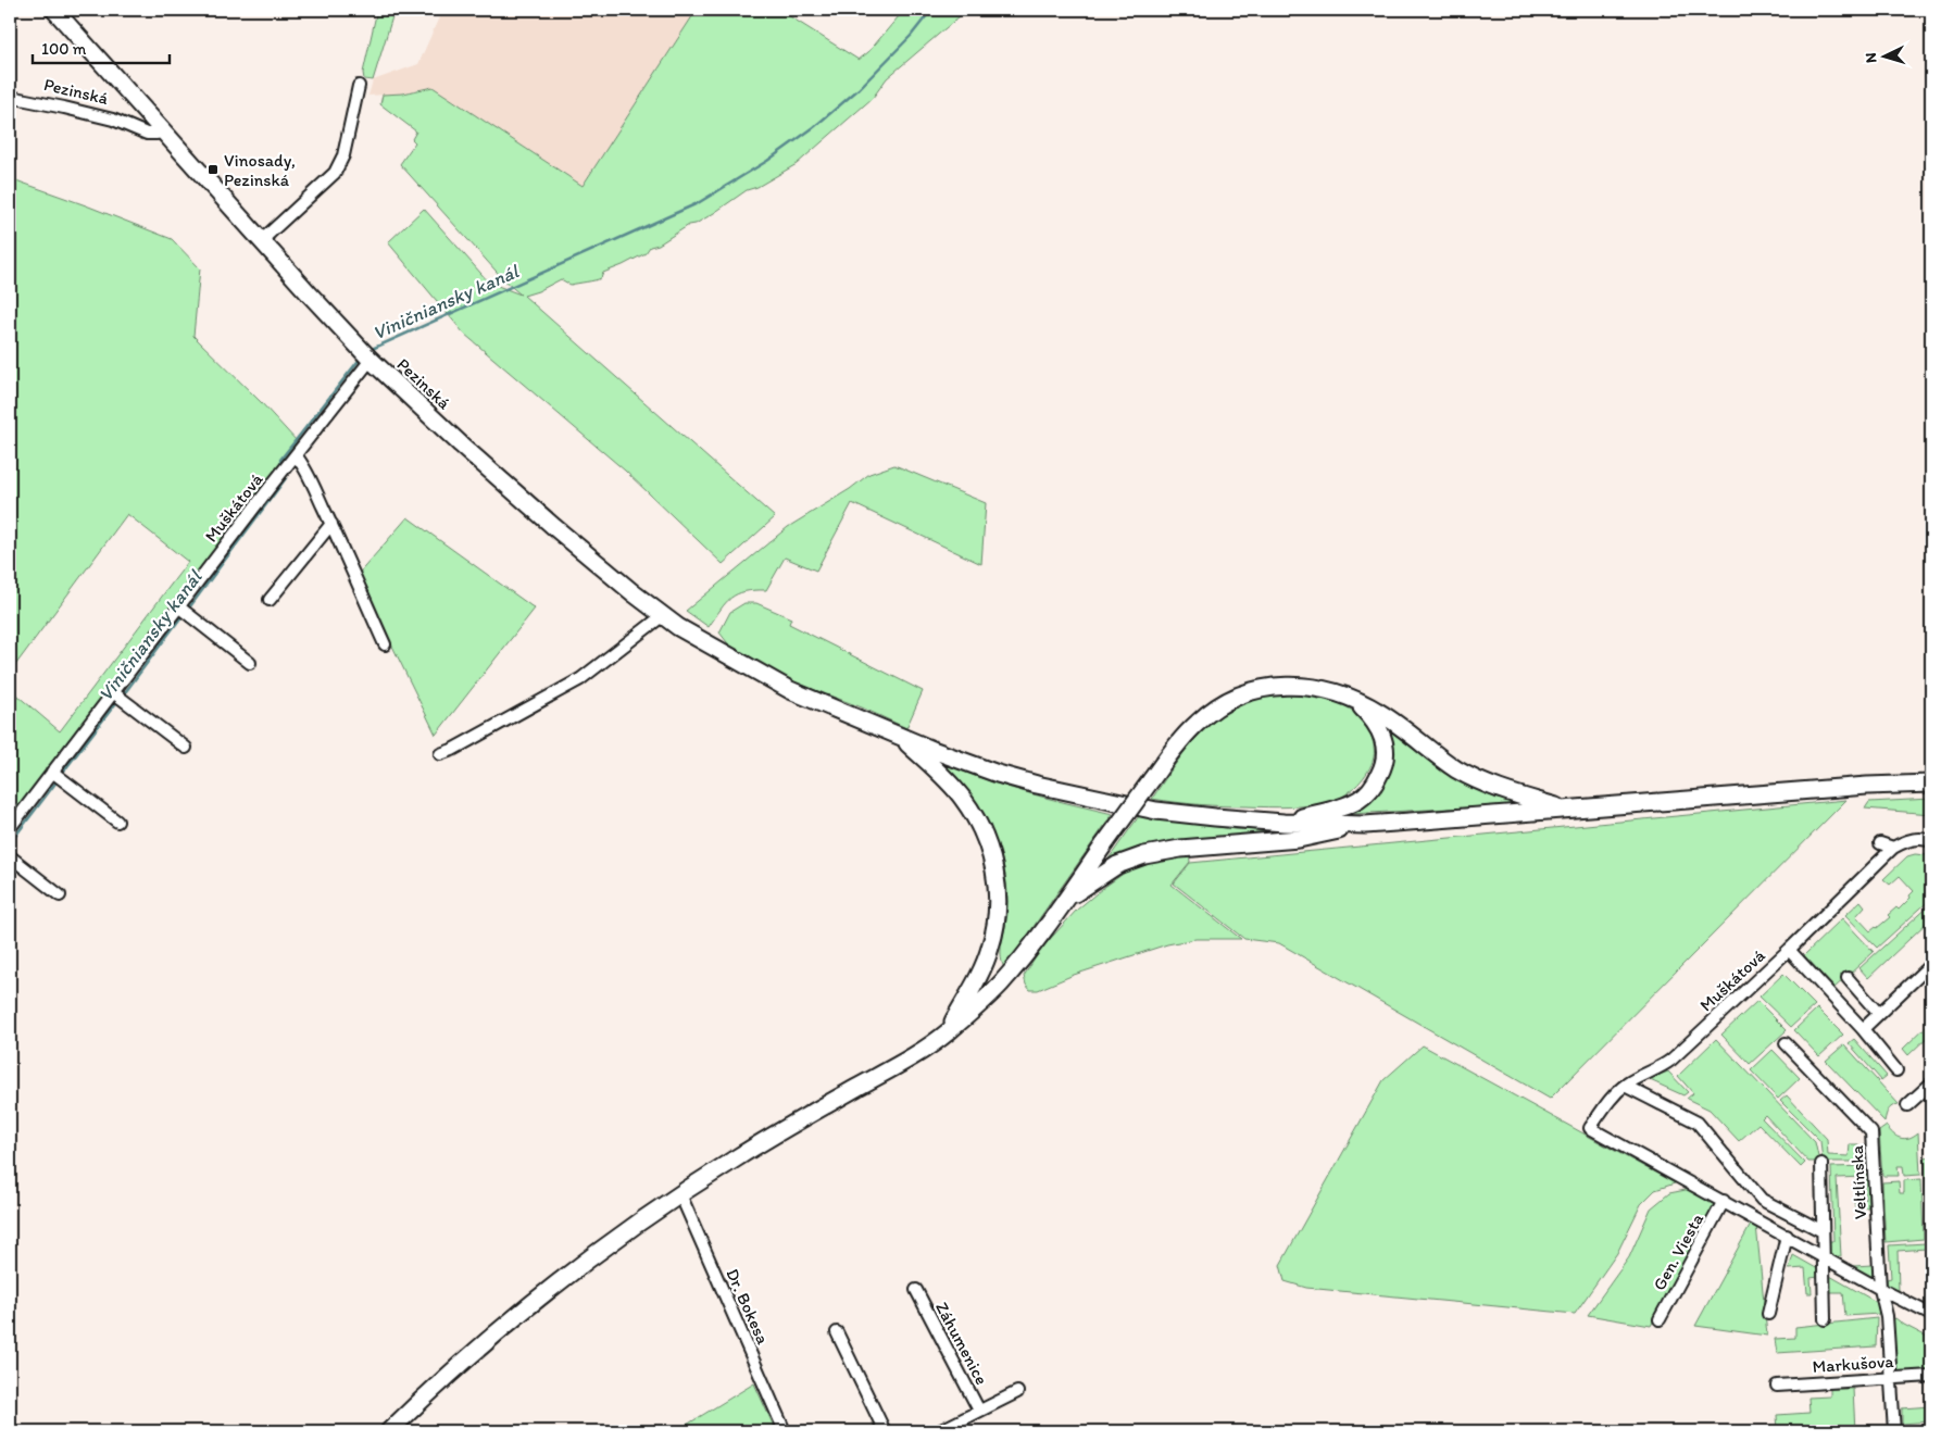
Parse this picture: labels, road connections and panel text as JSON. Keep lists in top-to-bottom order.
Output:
{
  "streets": {
    "main road": ["Pezinská"],
    "street": [
      "Muškátová",
      "Veltlínska",
      "Gen. Viesta",
      "Dr. Bokesa",
      "Záhumenice",
      "Markušova"
    ]
  },
  "crossings": [
    ["Pezinská", "Muškátová"],
    ["Muškátová", "Gen. Viesta"],
    ["Veltlínska", "Markušova"]
  ],
  "water": ["Viničniansky kanál"],
  "places": {
    "transit": ["Vinosady, Pezinská"]
  },
  "scale_bar": "100 m",
  "north": "left"
}
